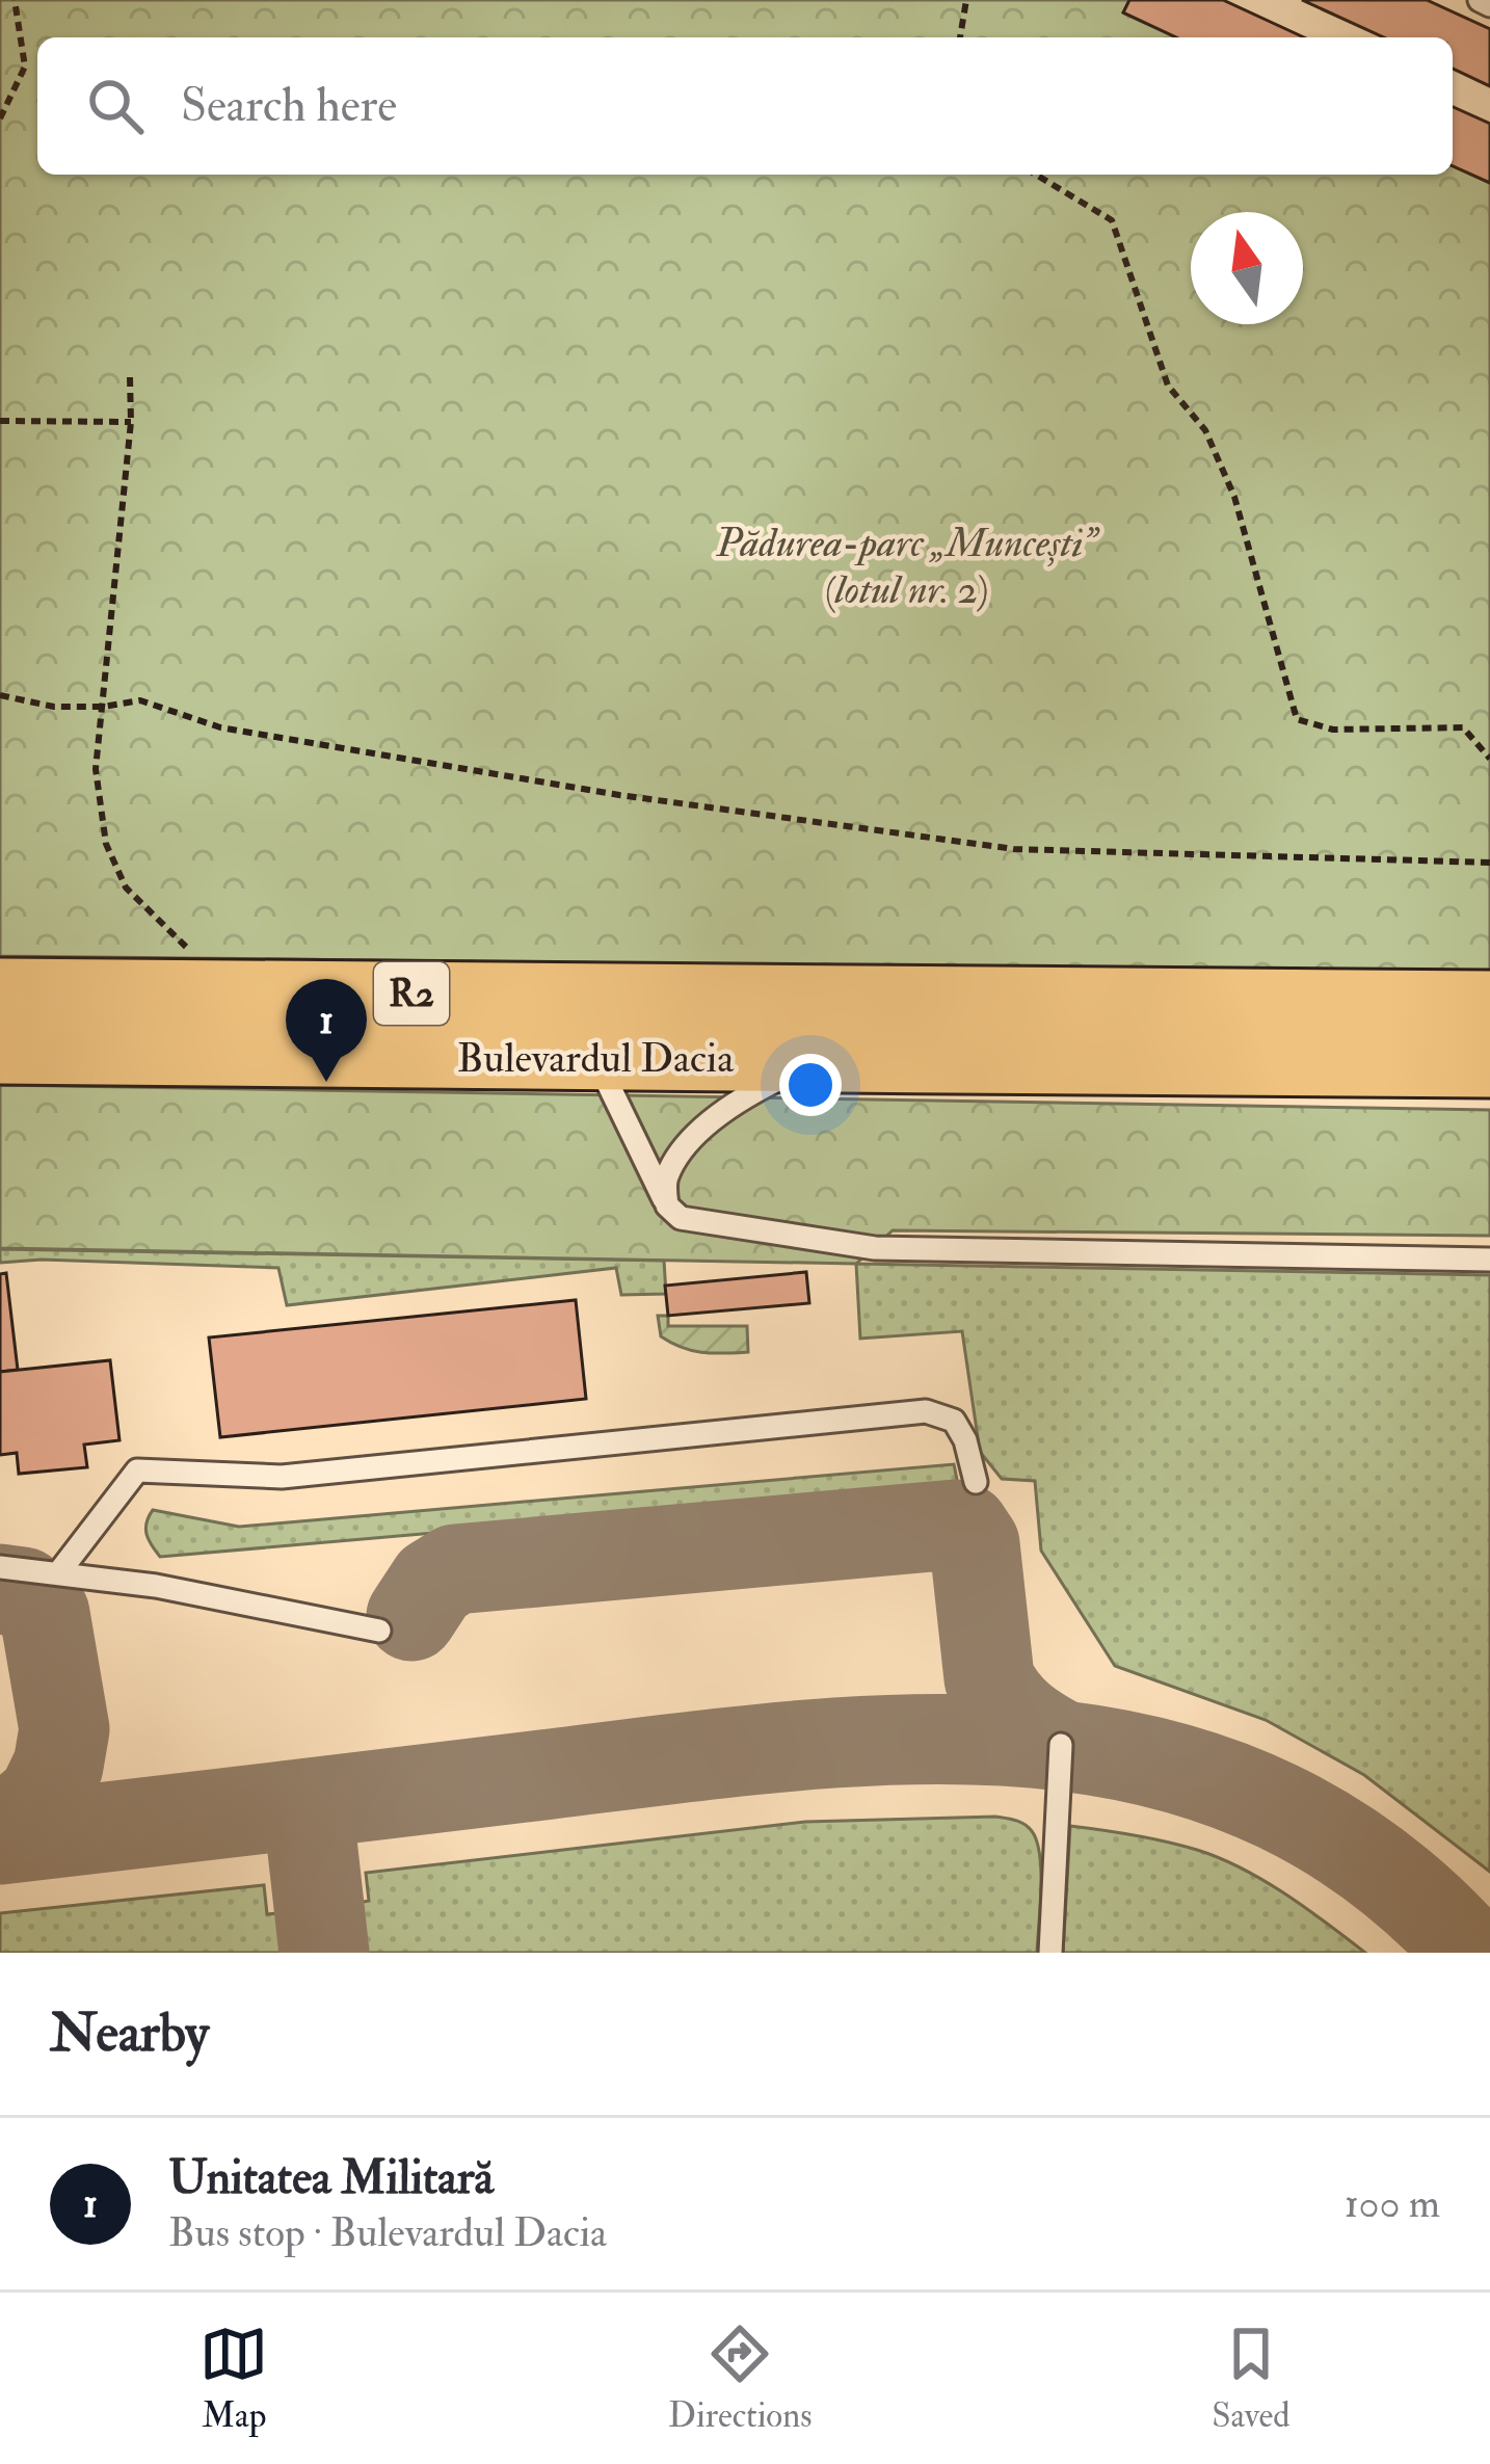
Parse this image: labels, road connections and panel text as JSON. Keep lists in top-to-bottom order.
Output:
{
  "streets": {
    "main road": ["R2", "Bulevardul Dacia"]
  },
  "parks": ["Pădurea-parc „Muncești” (lotul nr. 2)"],
  "north": "top",
  "page": {
    "search": "Search here",
    "pins": "1",
    "heading": "Nearby",
    "list": [
      {
        "mark": "1",
        "name": "Unitatea Militară",
        "note": "Bus stop · Bulevardul Dacia",
        "value": "100 m"
      }
    ],
    "nav": ["Map", "Directions", "Saved"]
  }
}
